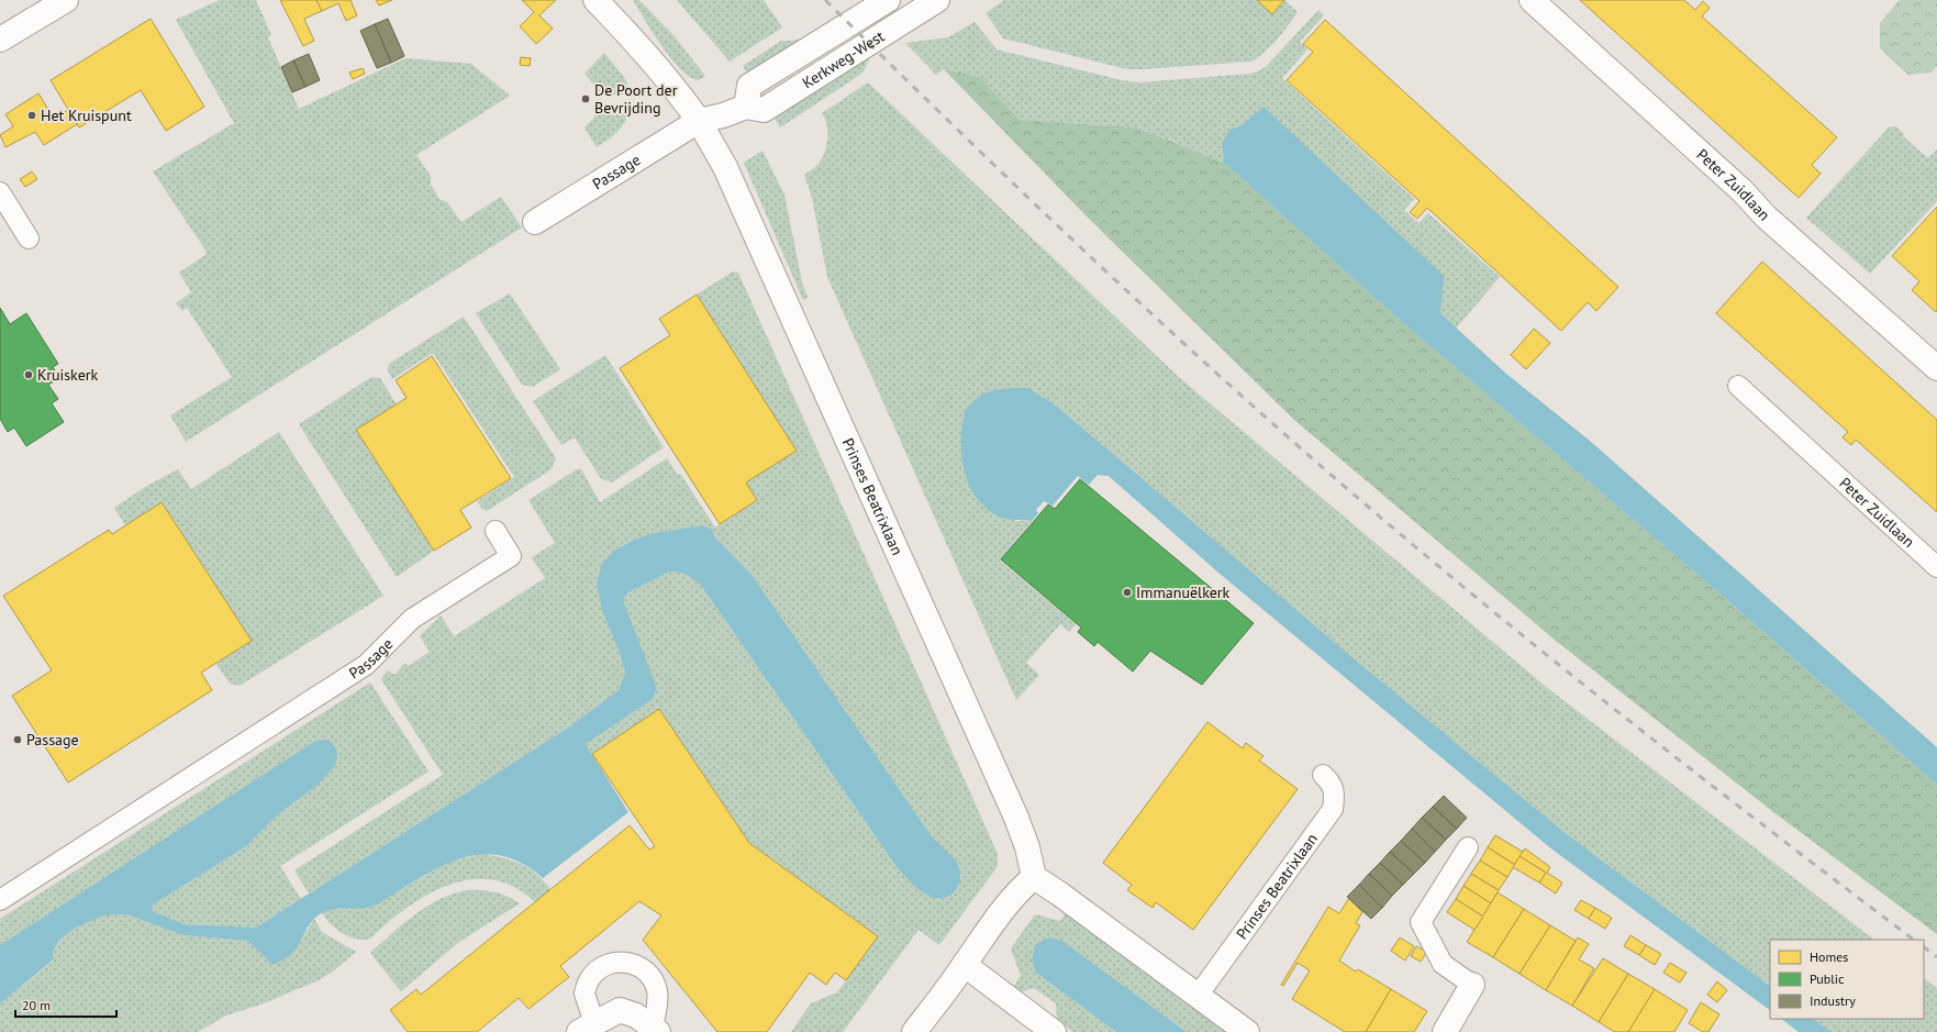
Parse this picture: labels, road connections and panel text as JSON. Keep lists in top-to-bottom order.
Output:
{
  "streets": {
    "street": [
      "Kerkweg-West",
      "Passage",
      "Peter Zuidlaan",
      "Prinses Beatrixlaan"
    ]
  },
  "crossings": [
    ["Kerkweg-West", "Passage"],
    ["Kerkweg-West", "Prinses Beatrixlaan"],
    ["Passage", "Prinses Beatrixlaan"]
  ],
  "places": [
    "De Poort der Bevrijding",
    "Het Kruispunt",
    "Kruiskerk",
    "Immanuëlkerk",
    "Passage"
  ],
  "legend": ["Homes", "Public", "Industry"],
  "scale_bar": "20 m"
}
